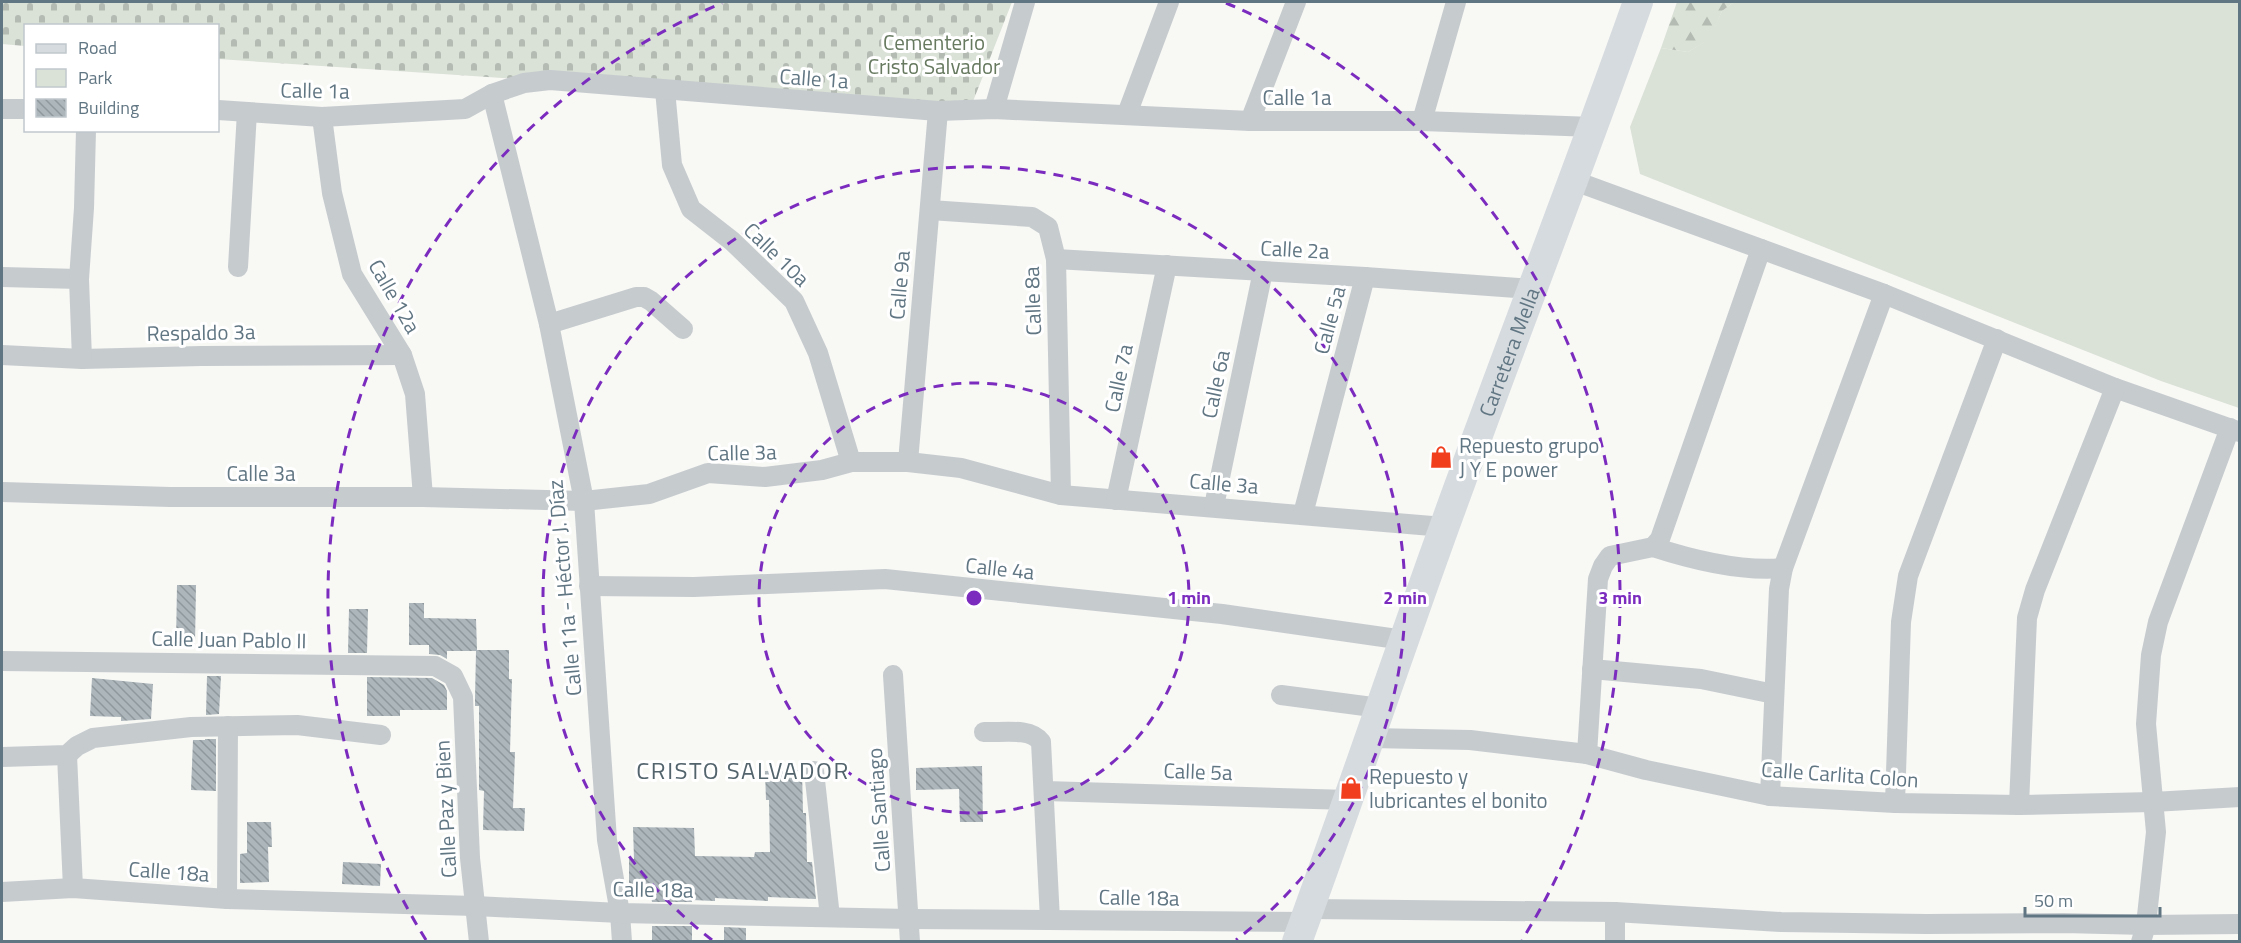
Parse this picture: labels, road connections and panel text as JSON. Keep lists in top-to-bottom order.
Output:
{
  "streets": {
    "main road": ["Carretera Mella"],
    "street": [
      "Calle 1a",
      "Calle 2a",
      "Calle 10a",
      "Calle 9a",
      "Calle 12a",
      "Calle 8a",
      "Calle 5a",
      "Respaldo 3a",
      "Calle 7a",
      "Calle 6a",
      "Calle 3a",
      "Calle 4a",
      "Calle 11a - Héctor J. Díaz",
      "Calle Juan Pablo II",
      "Calle Carlita Colon",
      "Calle Paz y Bien",
      "Calle Santiago",
      "Calle 18a"
    ]
  },
  "crossings": [
    ["Calle 1a", "Calle 10a"],
    ["Calle 1a", "Calle 9a"],
    ["Calle 1a", "Calle 12a"],
    ["Calle 1a", "Carretera Mella"],
    ["Calle 1a", "Calle 11a - Héctor J. Díaz"],
    ["Calle 2a", "Calle 8a"],
    ["Calle 2a", "Calle 5a"],
    ["Calle 2a", "Carretera Mella"],
    ["Calle 2a", "Calle 7a"],
    ["Calle 2a", "Calle 6a"],
    ["Calle 10a", "Calle 3a"],
    ["Calle 9a", "Calle 8a"],
    ["Calle 9a", "Calle 3a"],
    ["Calle 12a", "Respaldo 3a"],
    ["Calle 12a", "Calle 3a"],
    ["Calle 8a", "Calle 3a"],
    ["Calle 5a", "Carretera Mella"],
    ["Calle 5a", "Calle 3a"],
    ["Carretera Mella", "Calle 3a"],
    ["Carretera Mella", "Calle 4a"],
    ["Carretera Mella", "Calle Carlita Colon"],
    ["Carretera Mella", "Calle 18a"],
    ["Calle 7a", "Calle 3a"],
    ["Calle 6a", "Calle 3a"],
    ["Calle 3a", "Calle 11a - Héctor J. Díaz"],
    ["Calle 4a", "Calle 11a - Héctor J. Díaz"],
    ["Calle 11a - Héctor J. Díaz", "Calle 18a"],
    ["Calle Juan Pablo II", "Calle Paz y Bien"],
    ["Calle Paz y Bien", "Calle 18a"],
    ["Calle Santiago", "Calle 18a"]
  ],
  "districts": ["CRISTO SALVADOR"],
  "parks": ["Cementerio Cristo Salvador"],
  "places": {
    "shop": ["Repuesto grupo J Y E power", "Repuesto y lubricantes el bonito"]
  },
  "legend": ["Road", "Park", "Building"],
  "scale_bar": "50 m",
  "rings": ["1 min", "2 min", "3 min"]
}
